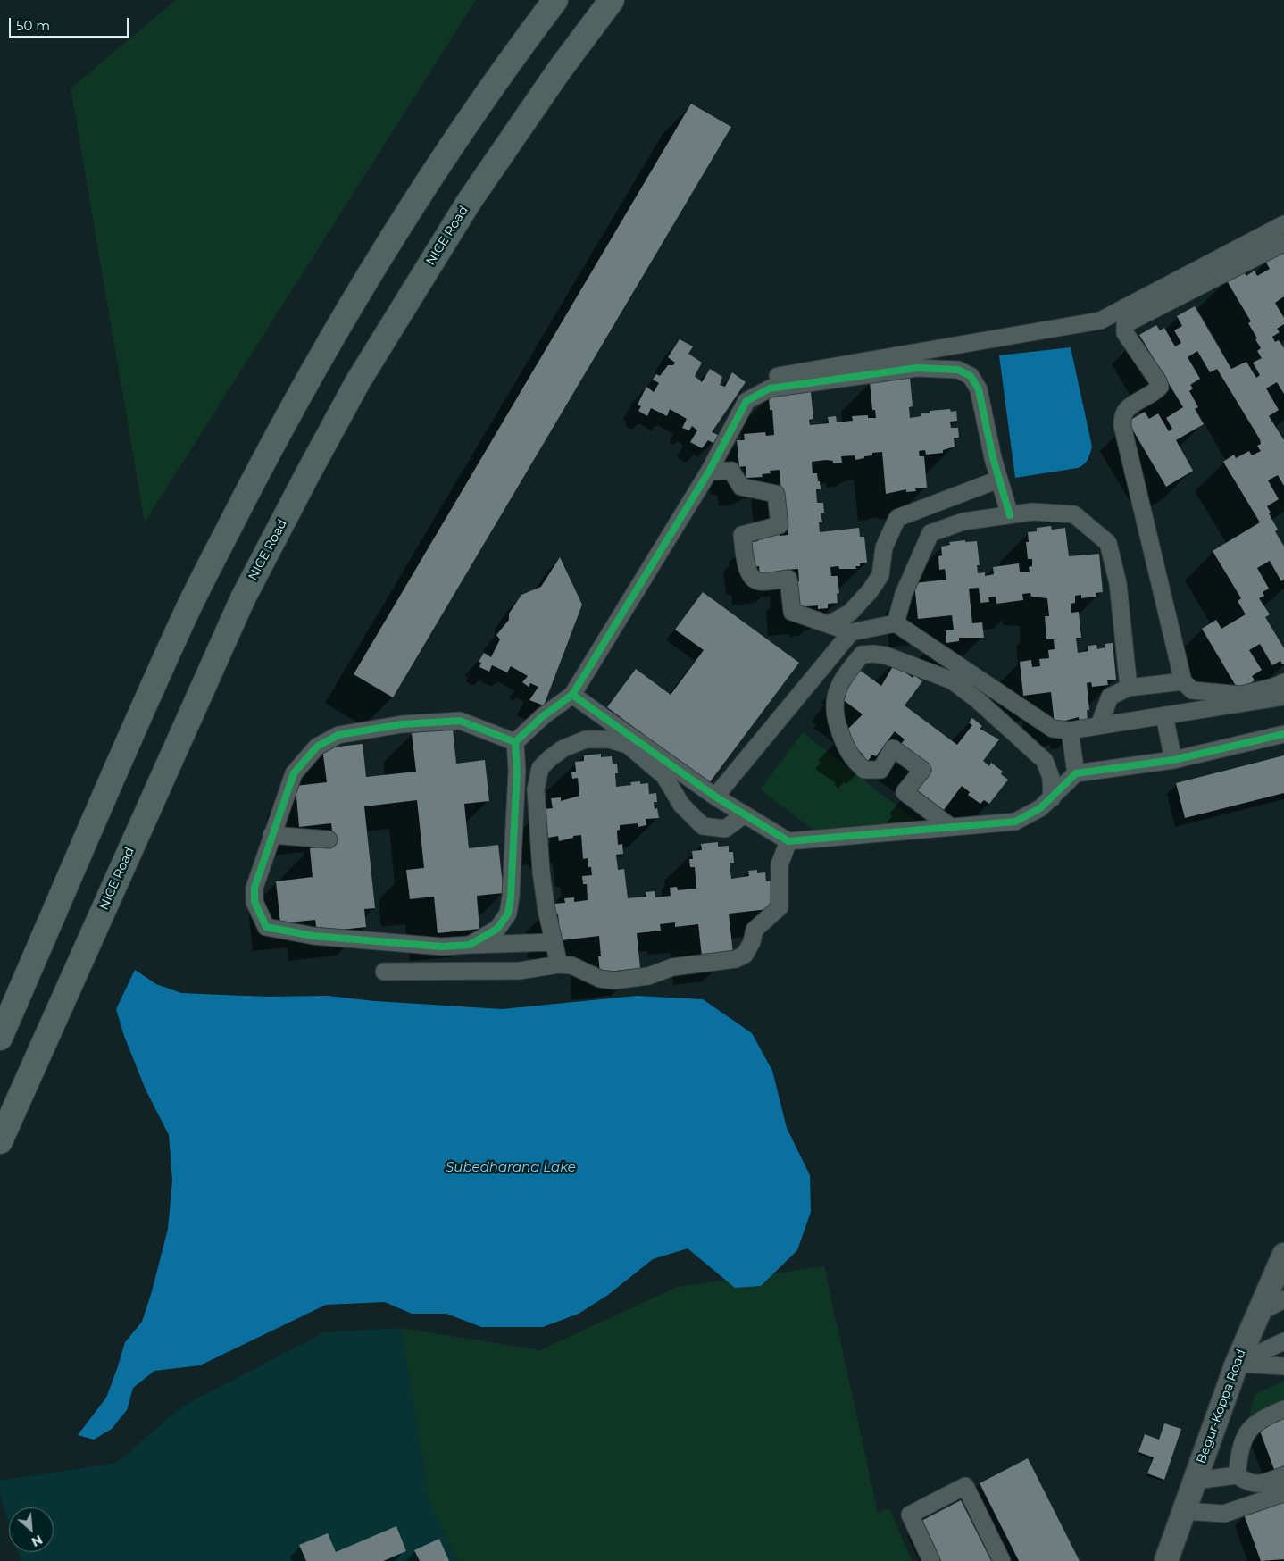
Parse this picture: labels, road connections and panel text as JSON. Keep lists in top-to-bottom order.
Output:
{
  "streets": {
    "highway": ["NICE Road"],
    "main road": ["Begur-Koppa Road"]
  },
  "water": ["Subedharana Lake"],
  "scale_bar": "50 m",
  "north": "bottom right"
}
